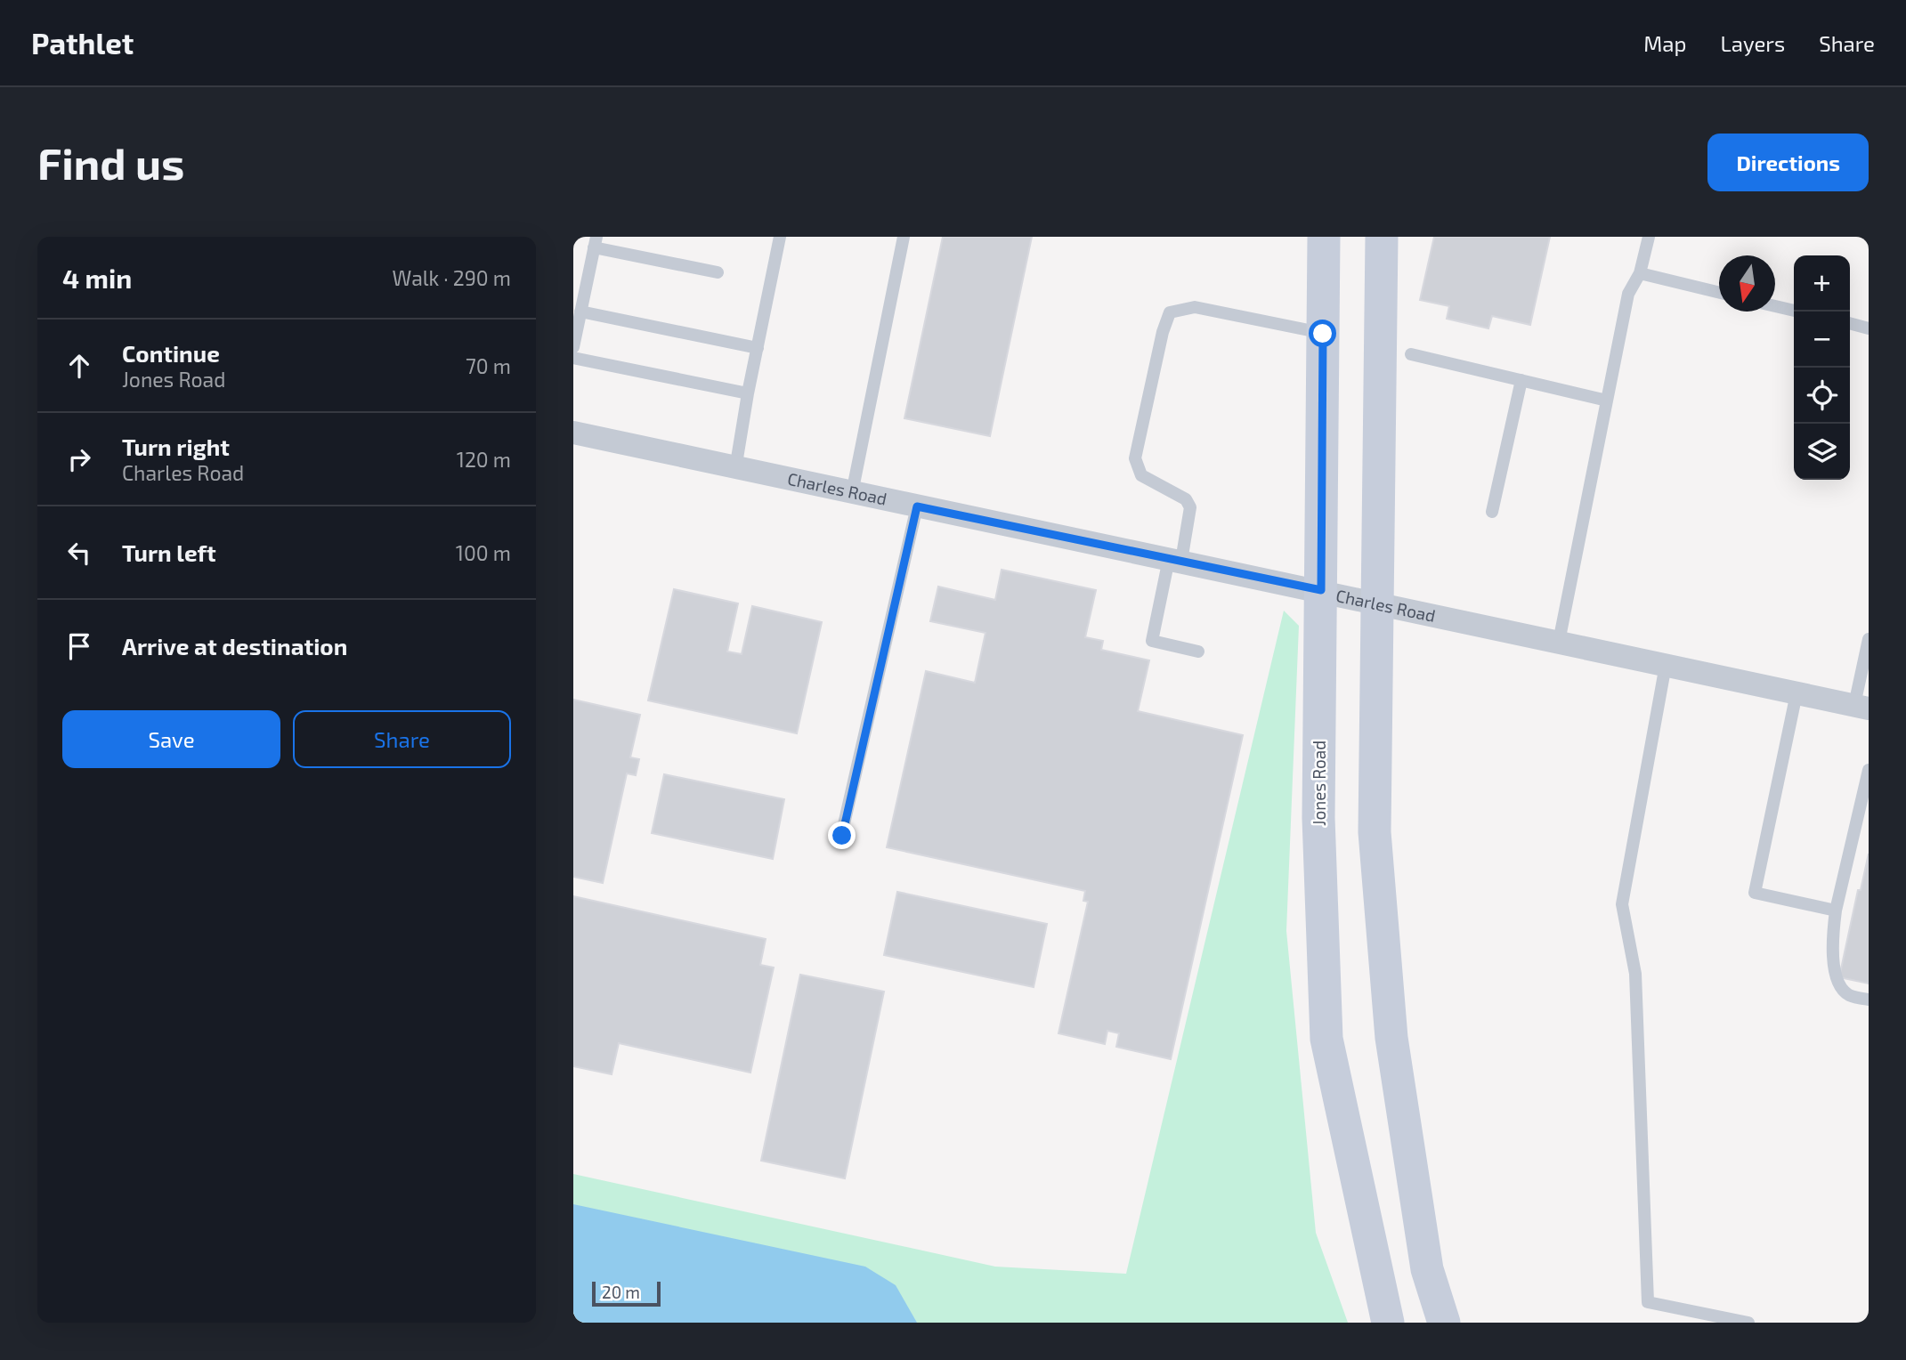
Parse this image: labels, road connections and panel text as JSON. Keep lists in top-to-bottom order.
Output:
{
  "streets": {
    "main road": ["Jones Road"],
    "street": ["Charles Road"]
  },
  "crossings": [
    ["Charles Road", "Jones Road"]
  ],
  "scale_bar": "20 m",
  "north": "bottom",
  "page": {
    "header": "Pathlet",
    "nav": ["Map", "Layers", "Share"],
    "buttons": [
      "Directions",
      ["Save", "Share"]
    ],
    "title": "Find us",
    "heading": ["4 min", "Walk · 290 m"],
    "map_buttons": ["+", "−"],
    "list": [
      ["Continue", "Jones Road", "70 m"],
      ["Turn right", "Charles Road", "120 m"],
      ["Turn left", "100 m"],
      "Arrive at destination"
    ],
    "scale": "20 m"
  }
}
